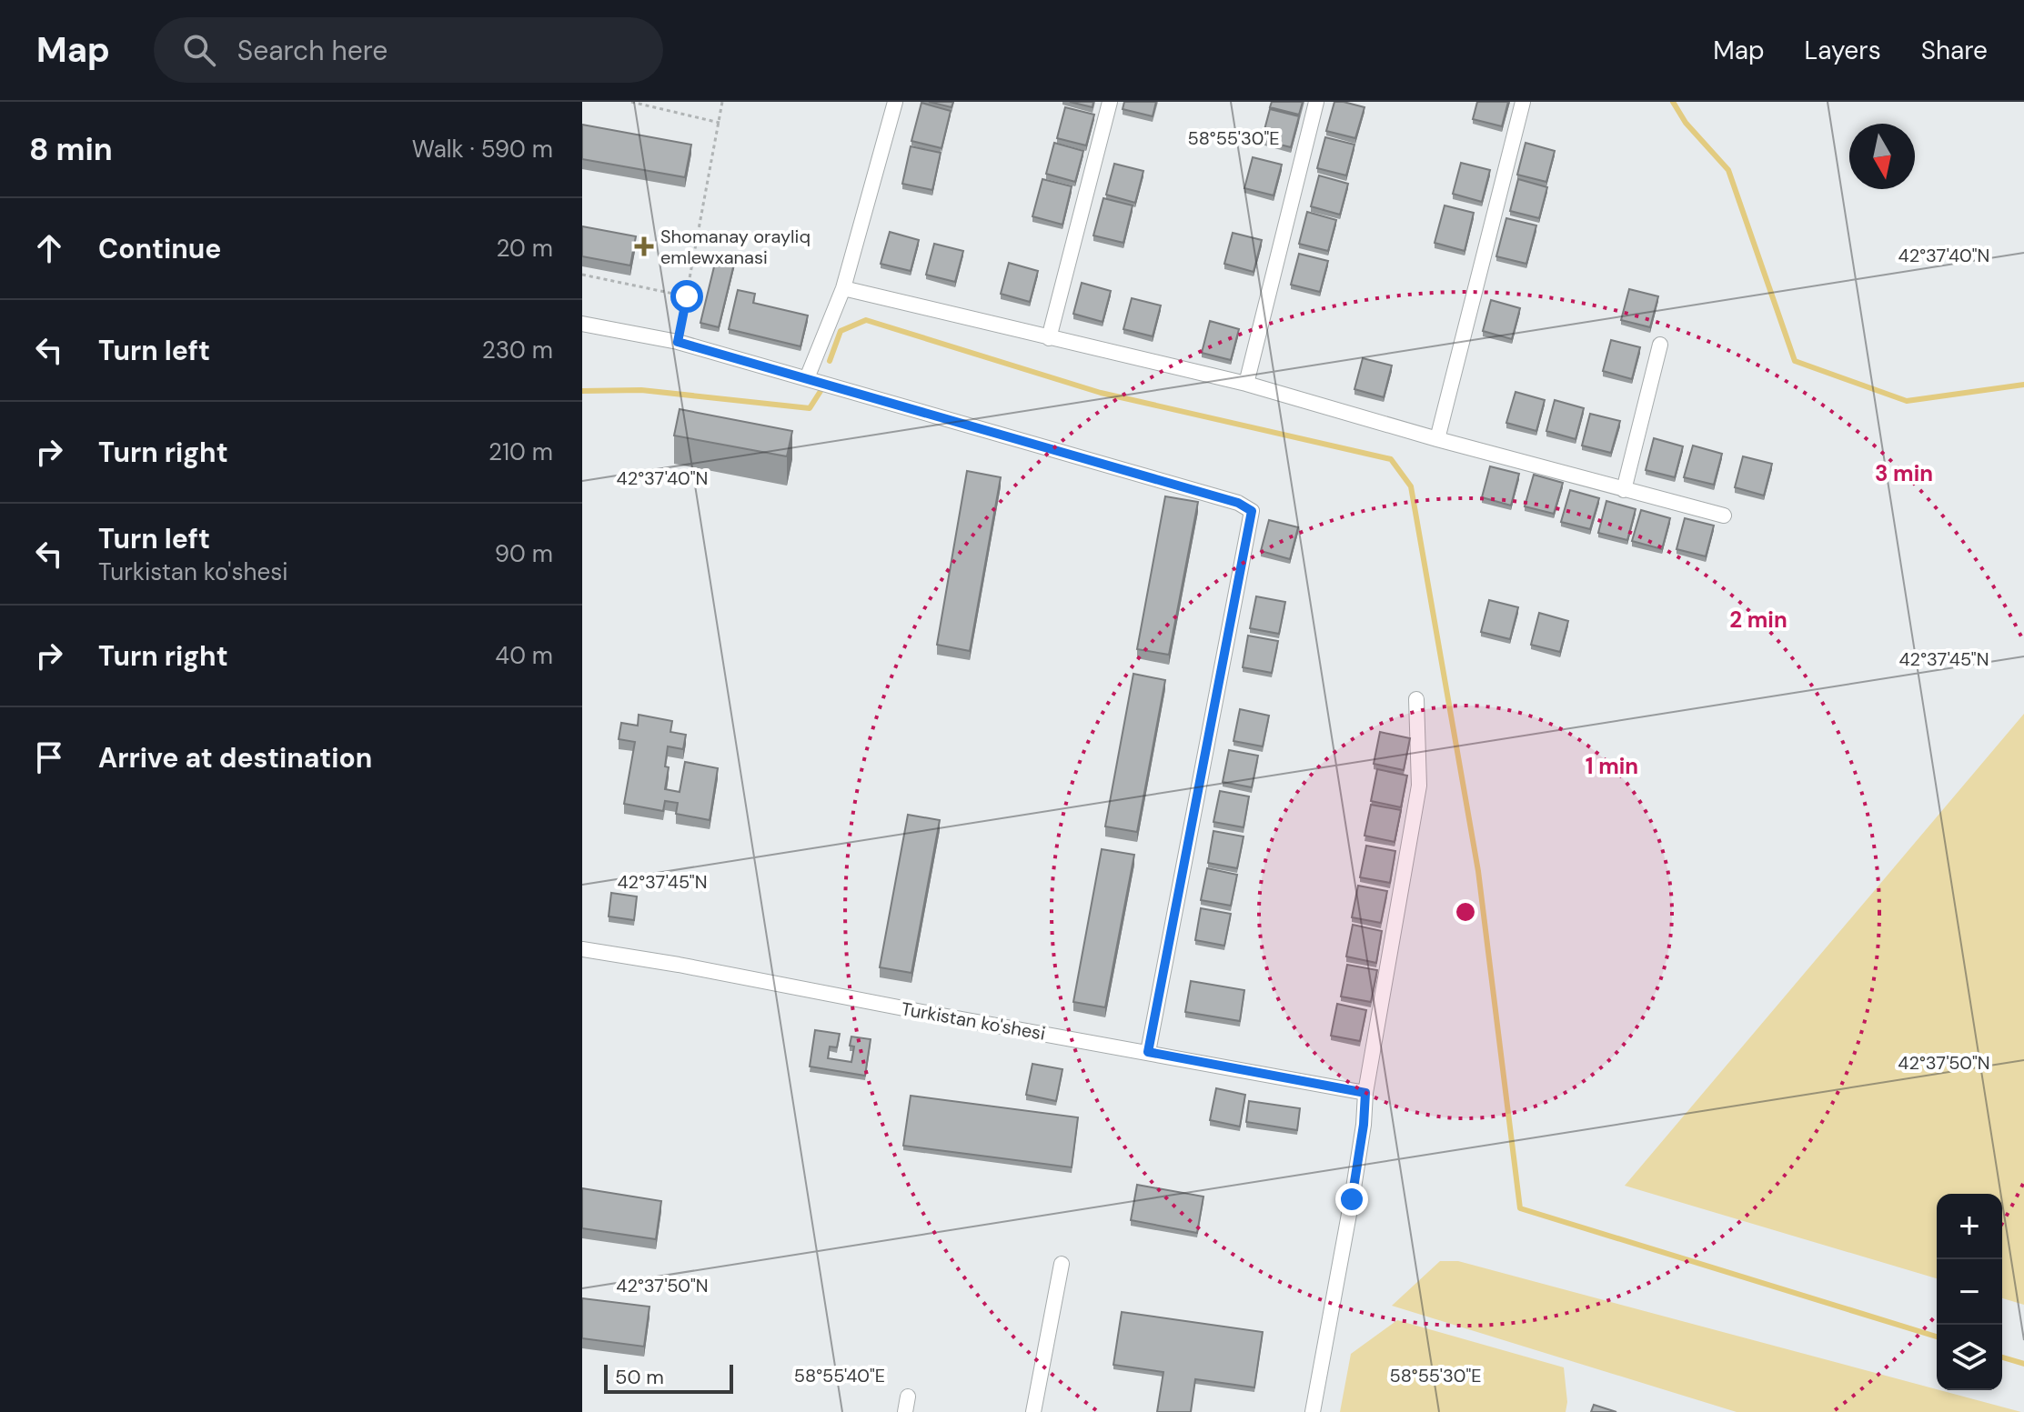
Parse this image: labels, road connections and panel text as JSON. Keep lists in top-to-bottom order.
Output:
{
  "streets": {
    "street": ["Turkistan ko'shesi"]
  },
  "places": {
    "health": ["Shomanay orayliq emlewxanasi"]
  },
  "scale_bar": "50 m",
  "north": "bottom",
  "page": {
    "header": "Map",
    "search": "Search here",
    "nav": ["Map", "Layers", "Share"],
    "heading": ["8 min", "Walk · 590 m"],
    "list": [
      ["Continue", "20 m"],
      ["Turn left", "230 m"],
      ["Turn right", "210 m"],
      ["Turn left", "Turkistan ko'shesi", "90 m"],
      ["Turn right", "40 m"],
      "Arrive at destination"
    ],
    "map_buttons": ["+", "−"],
    "scale": "50 m"
  },
  "coordinates": [
    "58°55'30\"E",
    "42°37'40\"N",
    "42°37'45\"N",
    "42°37'50\"N",
    "58°55'40\"E"
  ],
  "rings": ["3 min", "2 min", "1 min"]
}
